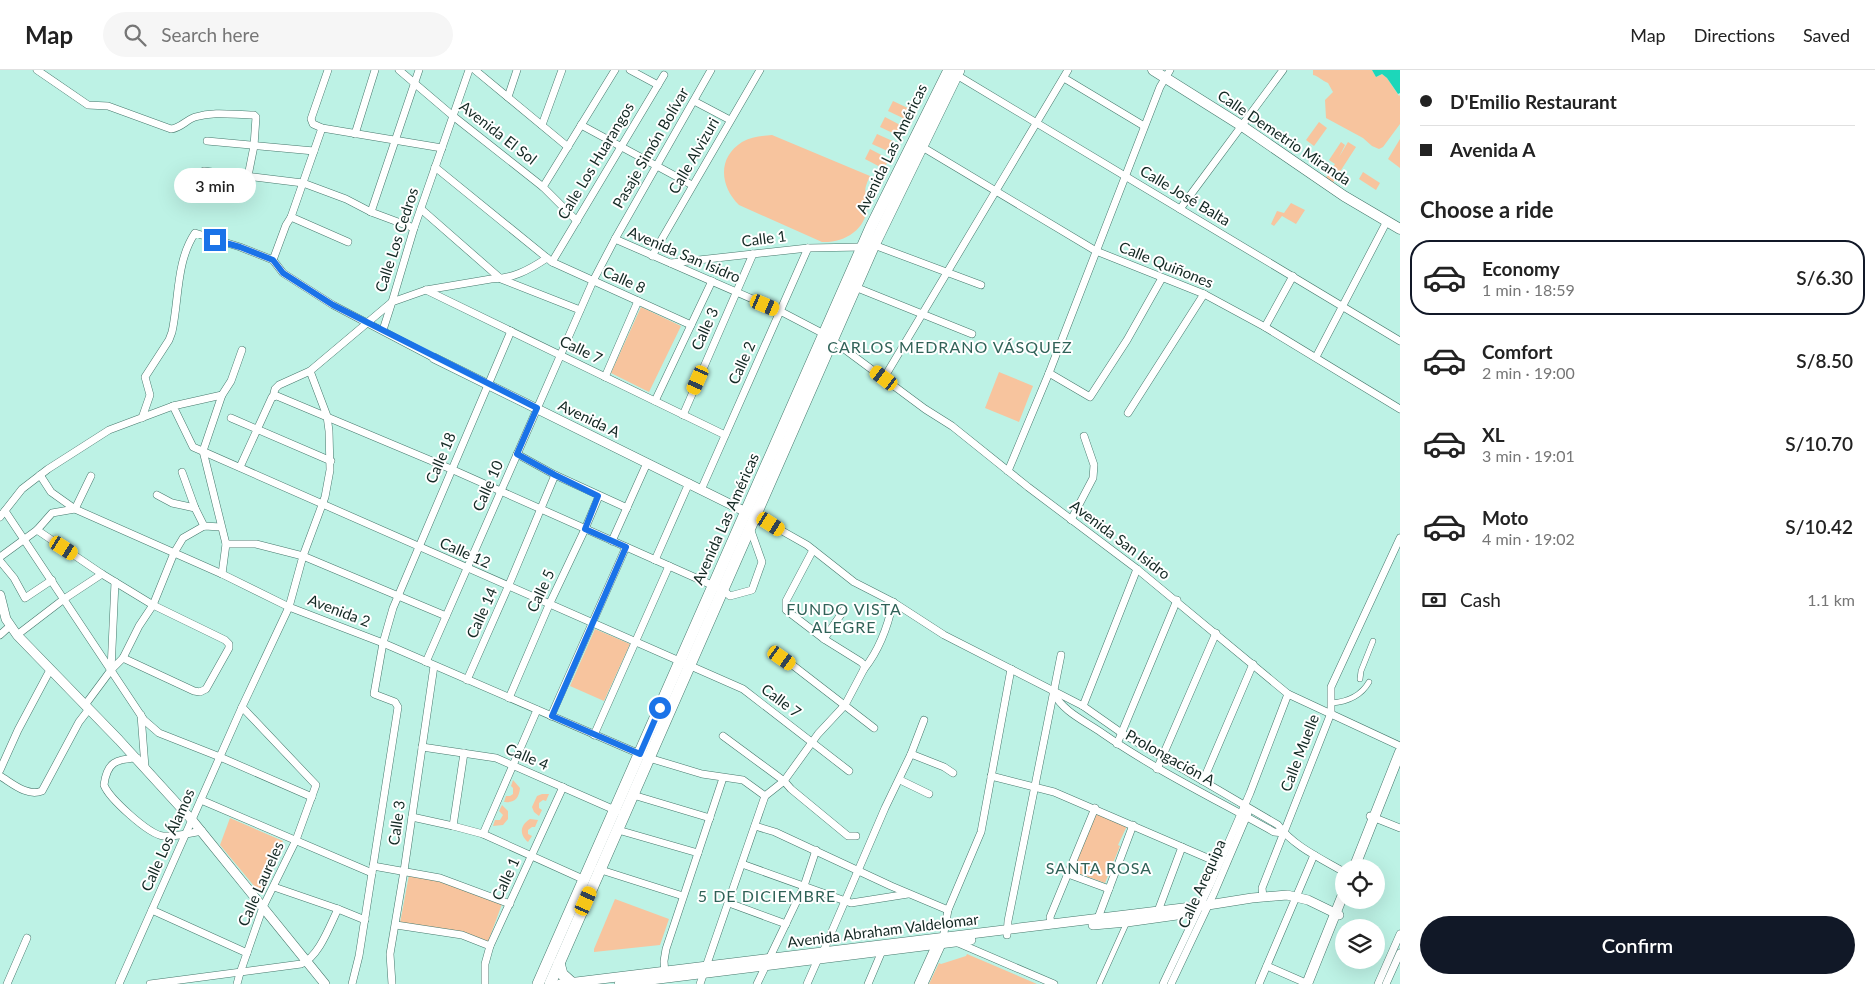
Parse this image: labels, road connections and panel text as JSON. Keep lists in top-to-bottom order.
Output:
{
  "streets": {
    "main road": ["Calle Demetrio Miranda", "Avenida Las Américas"],
    "street": [
      "Avenida El Sol",
      "Pasaje Simón Bolívar",
      "Calle Alvizuri",
      "Calle Los Huarangos",
      "Calle José Balta",
      "Calle 1",
      "Calle Los Cedros",
      "Avenida San Isidro",
      "Calle Quiñones",
      "Calle 8",
      "Calle 3",
      "Calle 7",
      "Calle 2",
      "Avenida A",
      "Calle 18",
      "Calle 10",
      "Calle 12",
      "Calle 5",
      "Avenida 2",
      "Calle 14",
      "Calle Muelle",
      "Calle 4",
      "Prolongación A",
      "Calle Los Álamos",
      "Calle Laureles",
      "Calle Arequipa",
      "Avenida Abraham Valdelomar"
    ]
  },
  "crossings": [
    ["Avenida El Sol", "Calle Los Huarangos"],
    ["Avenida El Sol", "Calle Los Cedros"],
    ["Pasaje Simón Bolívar", "Avenida San Isidro"],
    ["Pasaje Simón Bolívar", "Calle 10"],
    ["Avenida Las Américas", "Calle José Balta"],
    ["Avenida Las Américas", "Calle 1"],
    ["Avenida Las Américas", "Avenida San Isidro"],
    ["Avenida Las Américas", "Calle Quiñones"],
    ["Avenida Las Américas", "Calle 7"],
    ["Avenida Las Américas", "Avenida A"],
    ["Avenida Las Américas", "Calle 12"],
    ["Avenida Las Américas", "Avenida 2"],
    ["Avenida Las Américas", "Calle 4"],
    ["Avenida Las Américas", "Prolongación A"],
    ["Calle Alvizuri", "Avenida San Isidro"],
    ["Calle Los Huarangos", "Calle 8"],
    ["Calle 1", "Avenida San Isidro"],
    ["Calle 1", "Calle 3"],
    ["Calle 1", "Calle 2"],
    ["Calle 1", "Calle 4"],
    ["Calle Los Cedros", "Calle 8"],
    ["Calle Los Cedros", "Avenida A"],
    ["Calle Los Cedros", "Calle 12"],
    ["Calle Los Cedros", "Calle Los Álamos"],
    ["Avenida San Isidro", "Calle 3"],
    ["Avenida San Isidro", "Calle 2"],
    ["Avenida San Isidro", "Calle 10"],
    ["Avenida San Isidro", "Calle Muelle"],
    ["Avenida San Isidro", "Calle Arequipa"],
    ["Calle 8", "Calle 10"],
    ["Calle 3", "Calle 7"],
    ["Calle 3", "Avenida 2"],
    ["Calle 3", "Calle 4"],
    ["Calle 7", "Calle 2"],
    ["Calle 7", "Calle 18"],
    ["Calle 7", "Calle 10"],
    ["Calle 7", "Calle 12"],
    ["Calle 2", "Avenida A"],
    ["Avenida A", "Calle 18"],
    ["Avenida A", "Calle 10"],
    ["Avenida A", "Prolongación A"],
    ["Calle 18", "Calle 12"],
    ["Calle 18", "Avenida 2"],
    ["Calle 10", "Calle 12"],
    ["Calle 10", "Avenida 2"],
    ["Calle 12", "Calle 5"],
    ["Calle 12", "Calle 14"],
    ["Calle 12", "Calle Los Álamos"],
    ["Calle 5", "Avenida 2"],
    ["Avenida 2", "Calle 14"],
    ["Avenida 2", "Calle Los Álamos"],
    ["Calle Muelle", "Prolongación A"],
    ["Prolongación A", "Calle Arequipa"],
    ["Calle Arequipa", "Avenida Abraham Valdelomar"]
  ],
  "districts": [
    "CARLOS MEDRANO VÁSQUEZ",
    "FUNDO VISTA ALEGRE",
    "SANTA ROSA",
    "5 DE DICIEMBRE"
  ],
  "page": {
    "header": "Map",
    "search": "Search here",
    "nav": ["Map", "Directions", "Saved"],
    "banner": ["D'Emilio Restaurant", "Avenida A"],
    "bubble": "3 min",
    "heading": "Choose a ride",
    "list": [
      {
        "name": "Economy",
        "note": "1 min · 18:59",
        "value": "S/6.30"
      },
      {
        "name": "Comfort",
        "note": "2 min · 19:00",
        "value": "S/8.50"
      },
      {
        "name": "XL",
        "note": "3 min · 19:01",
        "value": "S/10.70"
      },
      {
        "name": "Moto",
        "note": "4 min · 19:02",
        "value": "S/10.42"
      }
    ],
    "pay": ["Cash", "1.1 km"],
    "buttons": "Confirm"
  }
}
